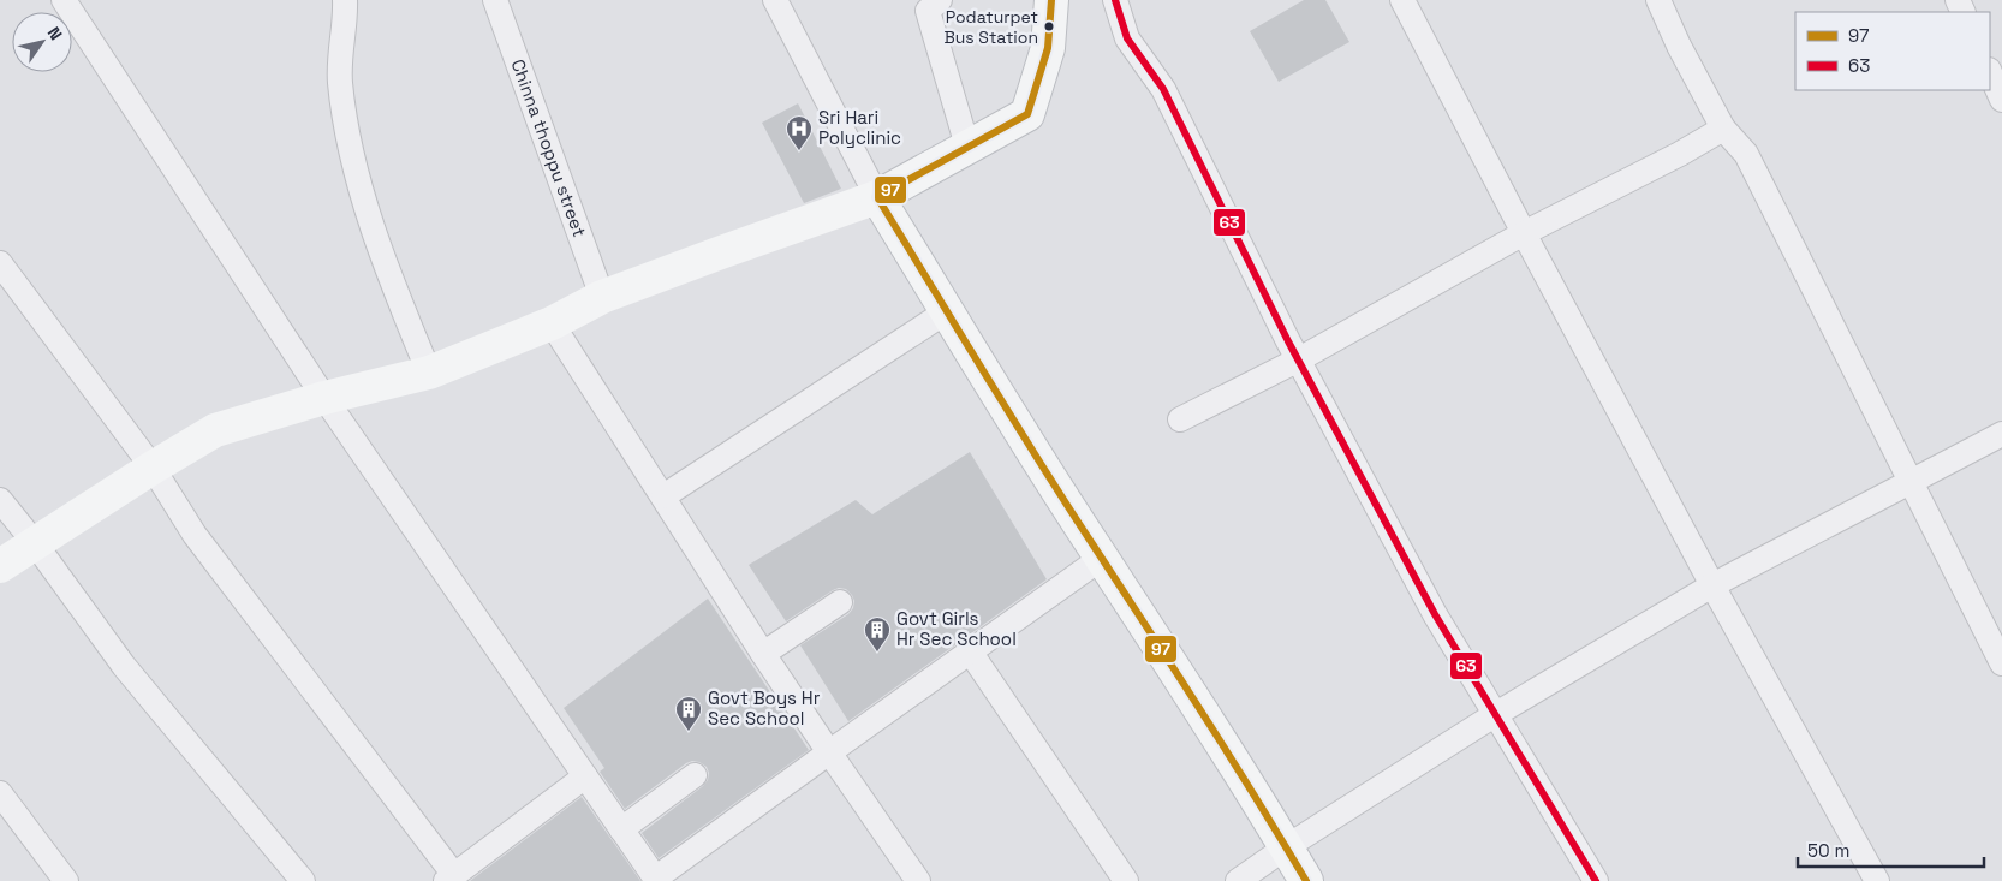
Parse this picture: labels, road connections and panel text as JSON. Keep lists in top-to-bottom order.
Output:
{
  "streets": {
    "street": ["Chinna thoppu street"]
  },
  "places": {
    "other": ["Podaturpet Bus Station"],
    "hospital": ["Sri Hari Polyclinic"],
    "building": ["Govt Girls Hr Sec School", "Govt Boys Hr Sec School"]
  },
  "lines": ["transit line 97", "transit line 63"],
  "legend": ["97", "63"],
  "scale_bar": "50 m",
  "north": "top right"
}
